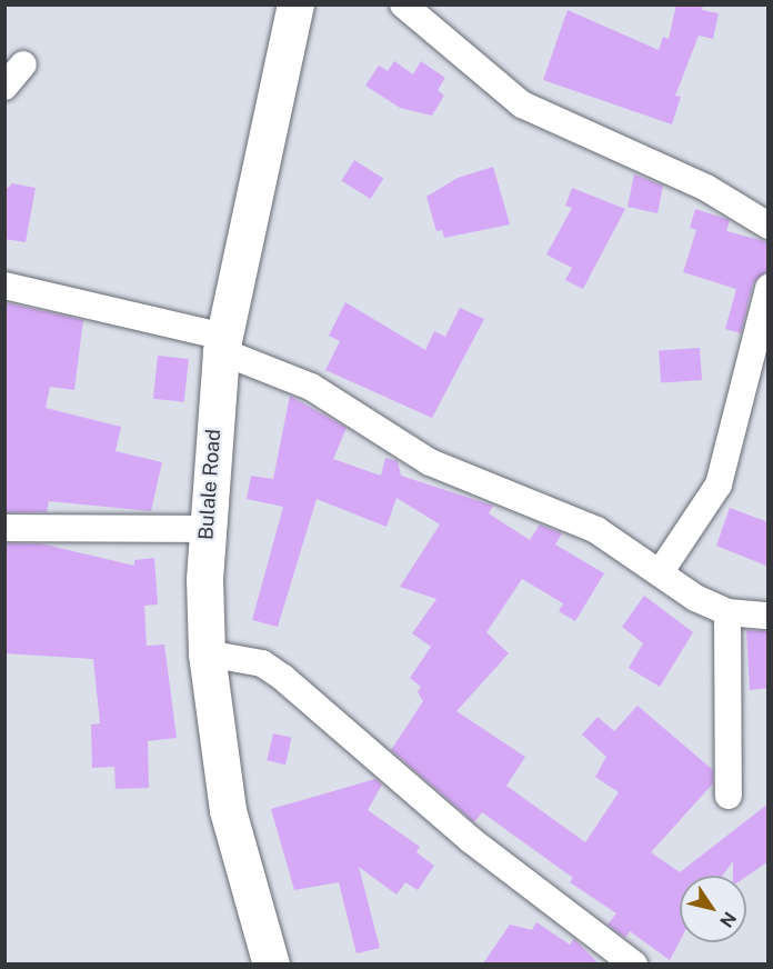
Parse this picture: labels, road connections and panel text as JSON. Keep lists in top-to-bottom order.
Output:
{
  "streets": {
    "street": ["Bulale Road"]
  },
  "north": "bottom right"
}
